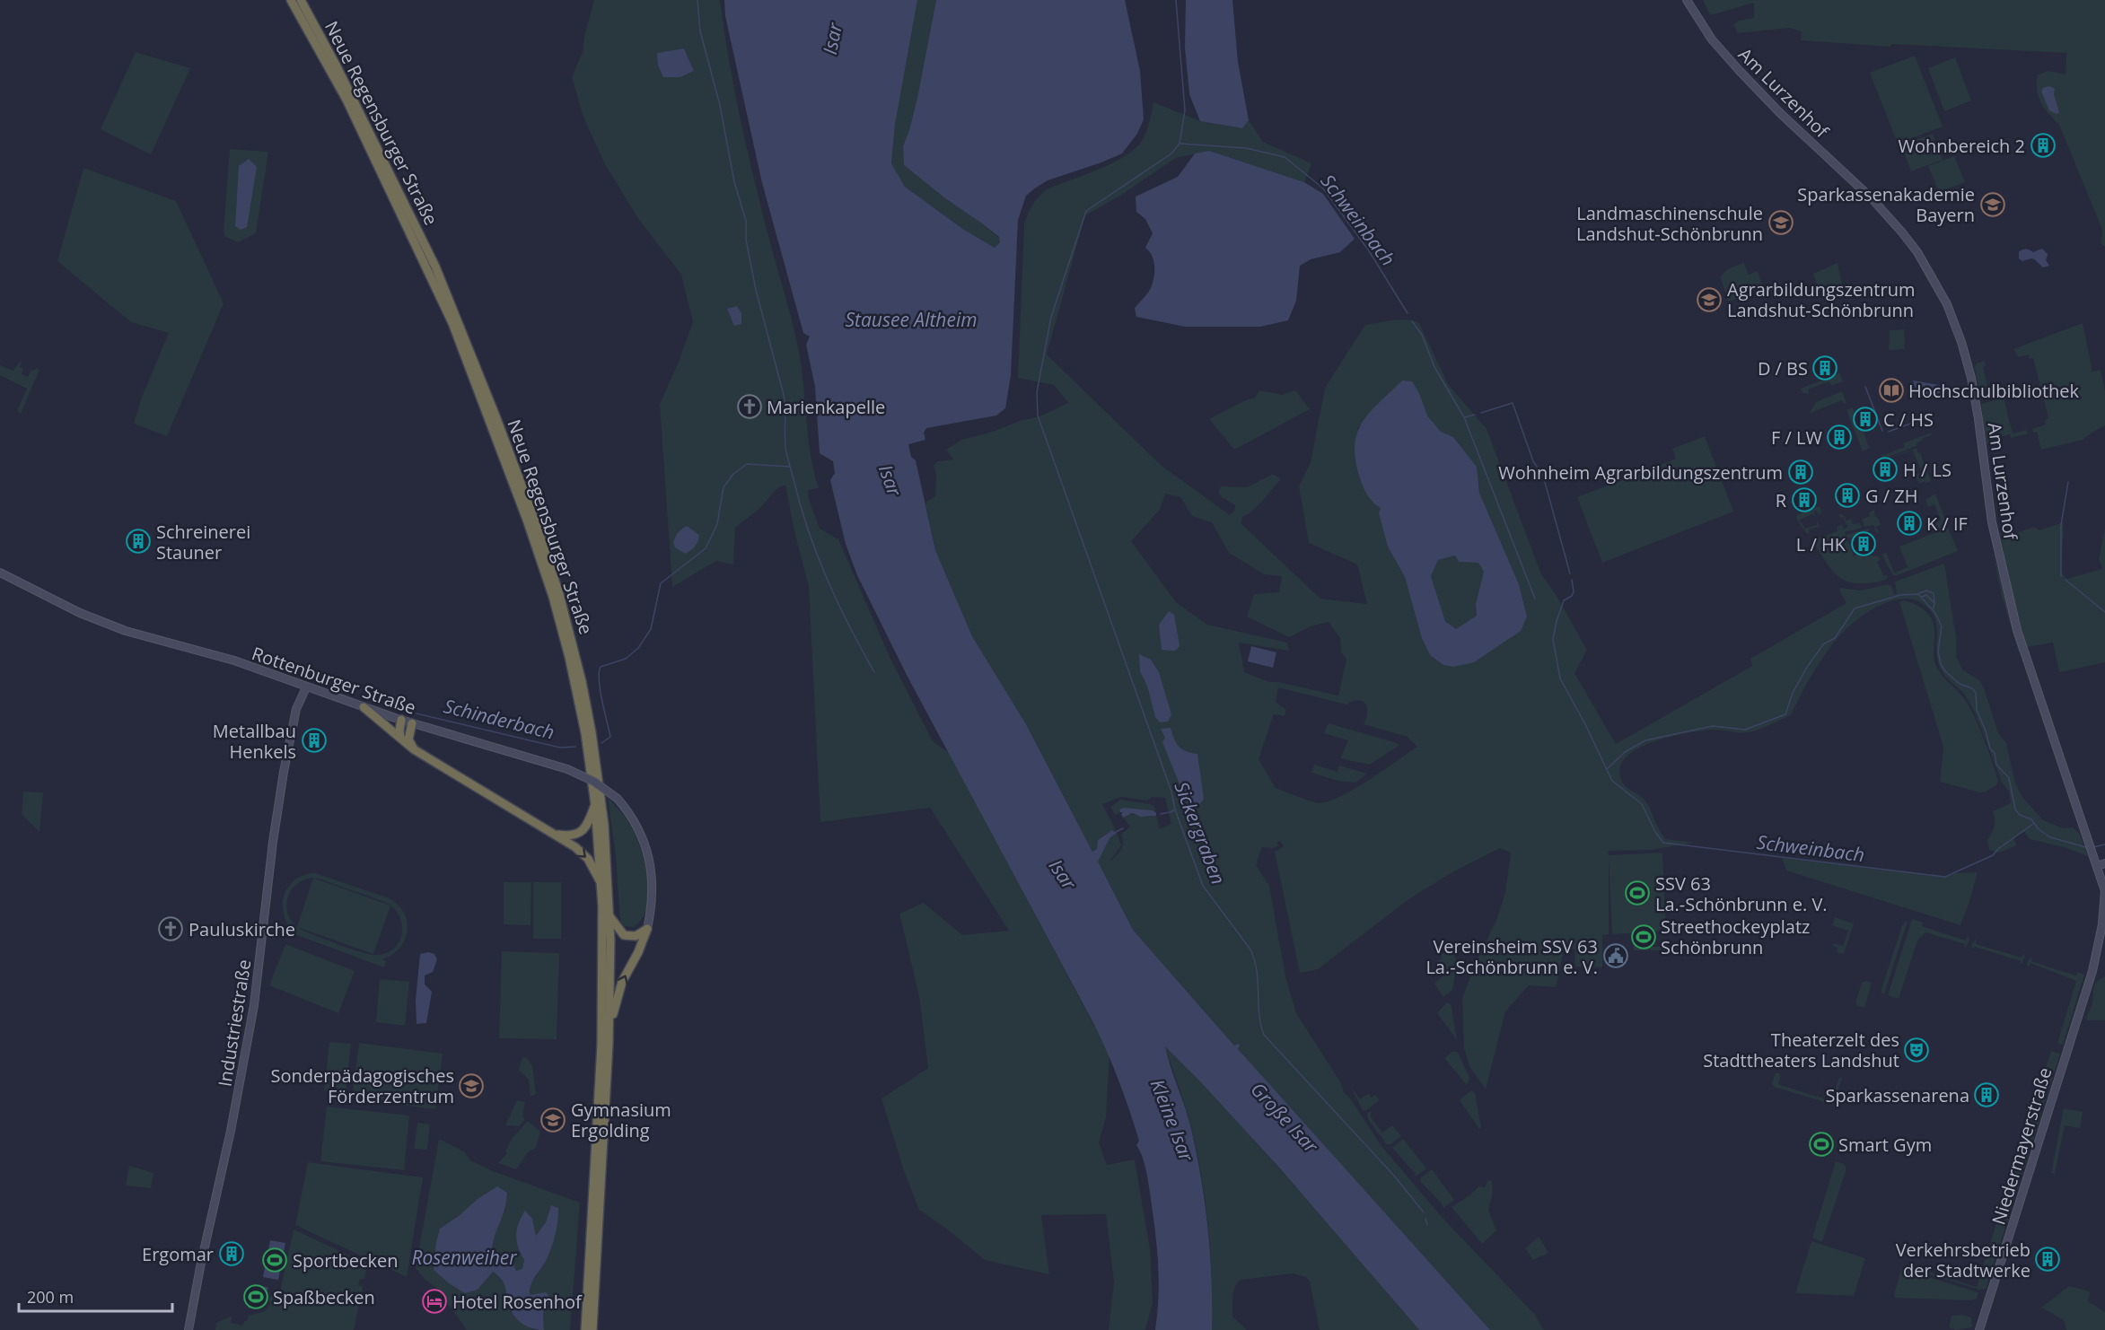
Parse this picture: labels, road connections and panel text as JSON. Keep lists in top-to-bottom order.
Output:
{
  "streets": {
    "highway": ["Neue Regensburger Straße"],
    "street": [
      "Am Lurzenhof",
      "Rottenburger Straße",
      "Industriestraße",
      "Niedermayerstraße"
    ]
  },
  "crossings": [
    ["Am Lurzenhof", "Niedermayerstraße"],
    ["Rottenburger Straße", "Industriestraße"]
  ],
  "water": [
    "Isar",
    "Schweinbach",
    "Stausee Altheim",
    "Schinderbach",
    "Sickergraben",
    "Große Isar",
    "Kleine Isar",
    "Rosenweiher"
  ],
  "places": {
    "building": [
      "Wohnbereich 2",
      "D / BS",
      "C / HS",
      "F / LW",
      "H / LS",
      "Wohnheim Agrarbildungszentrum",
      "G / ZH",
      "R",
      "K / IF",
      "Schreinerei Stauner",
      "L / HK",
      "Metallbau Henkels",
      "Sparkassenarena",
      "Ergomar",
      "Verkehrsbetrieb der Stadtwerke"
    ],
    "school or university": [
      "Sparkassenakademie Bayern",
      "Landmaschinenschule Landshut-Schönbrunn",
      "Agrarbildungszentrum Landshut-Schönbrunn",
      "Sonderpädagogisches Förderzentrum",
      "Gymnasium Ergolding"
    ],
    "library": ["Hochschulbibliothek"],
    "church": ["Marienkapelle", "Pauluskirche"],
    "sports": [
      "SSV 63 La.-Schönbrunn e. V.",
      "Streethockeyplatz Schönbrunn",
      "Smart Gym",
      "Sportbecken",
      "Spaßbecken"
    ],
    "public building": ["Vereinsheim SSV 63 La.-Schönbrunn e. V."],
    "theatre": ["Theaterzelt des Stadttheaters Landshut"],
    "hotel": ["Hotel Rosenhof"]
  },
  "scale_bar": "200 m"
}
